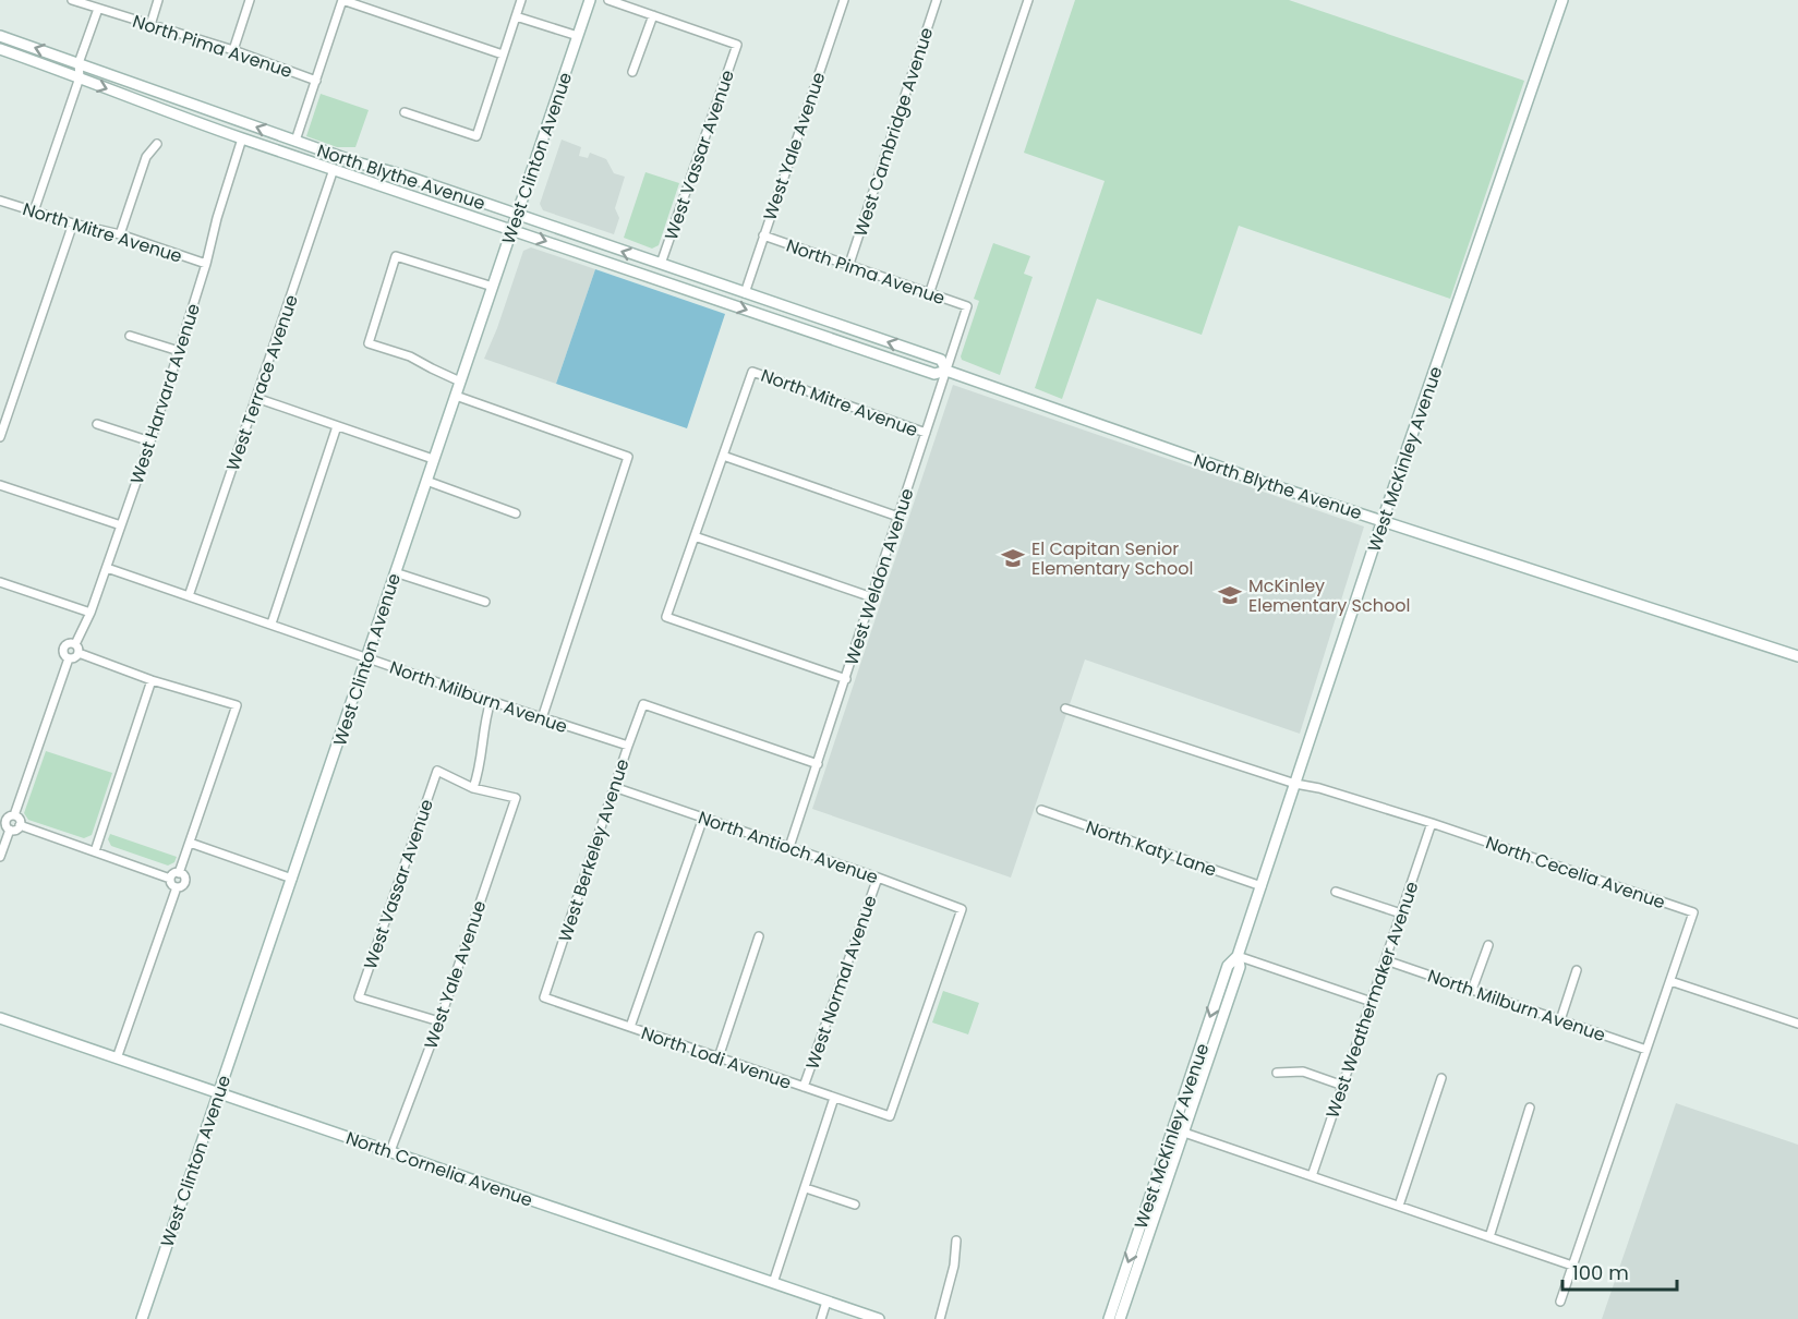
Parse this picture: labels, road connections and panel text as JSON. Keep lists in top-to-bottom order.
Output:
{
  "streets": {
    "street": [
      "North Pima Avenue",
      "West Cambridge Avenue",
      "West Yale Avenue",
      "West Vassar Avenue",
      "West Clinton Avenue",
      "North Blythe Avenue",
      "North Mitre Avenue",
      "West Terrace Avenue",
      "West Harvard Avenue",
      "West McKinley Avenue",
      "West Weldon Avenue",
      "North Milburn Avenue",
      "North Antioch Avenue",
      "North Katy Lane",
      "West Berkeley Avenue",
      "North Cecelia Avenue",
      "West Normal Avenue",
      "West Weathermaker Avenue",
      "North Lodi Avenue",
      "North Cornelia Avenue"
    ]
  },
  "crossings": [
    ["North Pima Avenue", "West Cambridge Avenue"],
    ["North Pima Avenue", "West Yale Avenue"],
    ["North Pima Avenue", "West Weldon Avenue"],
    ["West Yale Avenue", "West Vassar Avenue"],
    ["West Yale Avenue", "North Blythe Avenue"],
    ["West Yale Avenue", "North Cornelia Avenue"],
    ["West Vassar Avenue", "North Blythe Avenue"],
    ["West Clinton Avenue", "North Blythe Avenue"],
    ["West Clinton Avenue", "North Milburn Avenue"],
    ["West Clinton Avenue", "North Cornelia Avenue"],
    ["North Blythe Avenue", "West Terrace Avenue"],
    ["North Blythe Avenue", "West Harvard Avenue"],
    ["North Blythe Avenue", "West McKinley Avenue"],
    ["North Blythe Avenue", "West Weldon Avenue"],
    ["North Mitre Avenue", "West Harvard Avenue"],
    ["North Mitre Avenue", "West Weldon Avenue"],
    ["West Terrace Avenue", "North Milburn Avenue"],
    ["West Harvard Avenue", "North Milburn Avenue"],
    ["West McKinley Avenue", "North Katy Lane"],
    ["West McKinley Avenue", "North Cecelia Avenue"],
    ["West Weldon Avenue", "North Antioch Avenue"],
    ["West Weldon Avenue", "West Berkeley Avenue"],
    ["North Milburn Avenue", "West Berkeley Avenue"],
    ["North Milburn Avenue", "North Cecelia Avenue"],
    ["North Milburn Avenue", "West Weathermaker Avenue"],
    ["North Antioch Avenue", "West Berkeley Avenue"],
    ["North Antioch Avenue", "West Normal Avenue"],
    ["North Antioch Avenue", "North Lodi Avenue"],
    ["West Berkeley Avenue", "North Lodi Avenue"],
    ["North Cecelia Avenue", "West Weathermaker Avenue"],
    ["West Normal Avenue", "North Lodi Avenue"]
  ],
  "places": {
    "school or university": ["El Capitan Senior Elementary School", "McKinley Elementary School"]
  },
  "scale_bar": "100 m"
}
